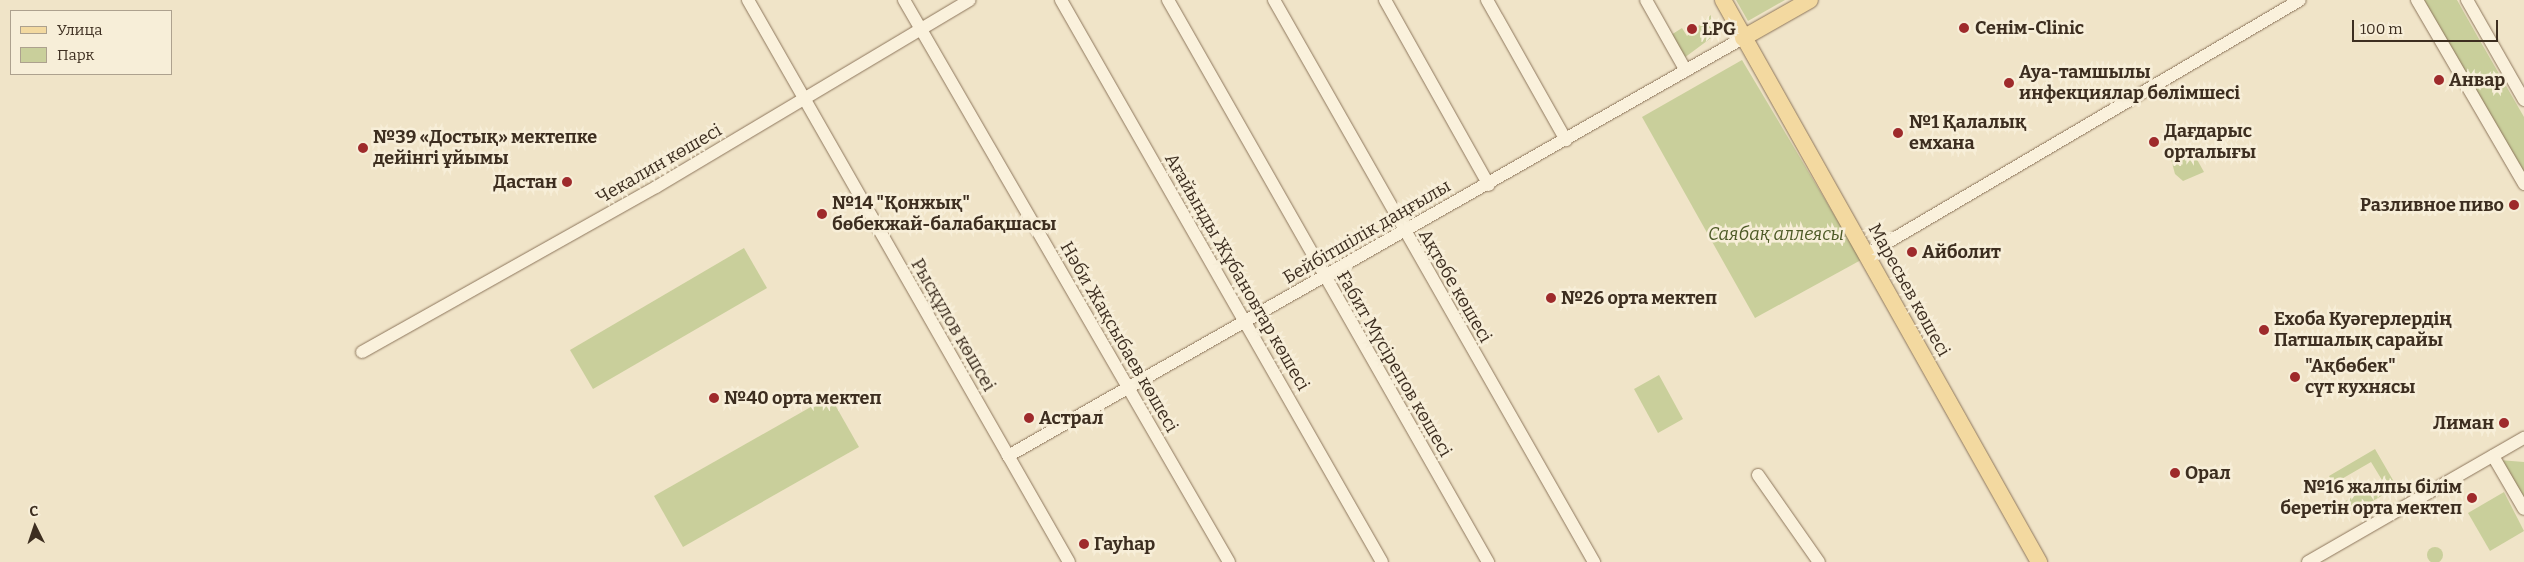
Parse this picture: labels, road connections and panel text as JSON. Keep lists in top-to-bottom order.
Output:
{
  "streets": {
    "main road": ["Бейбітшілік даңғылы", "Маресьев көшесі"],
    "street": [
      "Чекалин көшесі",
      "Ағайынды Жұбановтар көшесі",
      "Ақтөбе көшесі",
      "Рысқұлов көшсеі",
      "Нәби Жақсыбаев көшесі",
      "Ғабит Мүсірепов көшесі"
    ]
  },
  "crossings": [
    ["Чекалин көшесі", "Рысқұлов көшсеі"],
    ["Чекалин көшесі", "Нәби Жақсыбаев көшесі"],
    ["Бейбітшілік даңғылы", "Ағайынды Жұбановтар көшесі"],
    ["Бейбітшілік даңғылы", "Ақтөбе көшесі"],
    ["Бейбітшілік даңғылы", "Маресьев көшесі"],
    ["Бейбітшілік даңғылы", "Рысқұлов көшсеі"],
    ["Бейбітшілік даңғылы", "Нәби Жақсыбаев көшесі"],
    ["Бейбітшілік даңғылы", "Ғабит Мүсірепов көшесі"]
  ],
  "parks": ["Саябақ аллеясы"],
  "places": [
    "Сенім-Clinic",
    "LPG",
    "Анвар",
    "Ауа-тамшылы инфекциялар бөлімшесі",
    "№1 Қалалық емхана",
    "Дағдарыс орталығы",
    "№39 «Достық» мектепке дейінгі ұйымы",
    "Дастан",
    "Разливное пиво",
    "№14 \"Қонжық\" бөбекжай-балабақшасы",
    "Айболит",
    "№26 орта мектеп",
    "Ехоба Куәгерлердің Патшалық сарайы",
    "\"Ақбөбек\" сүт кухнясы",
    "№40 орта мектеп",
    "Астрал",
    "Лиман",
    "Орал",
    "№16 жалпы білім беретін орта мектеп",
    "Гауhар"
  ],
  "legend": ["Улица", "Парк"],
  "scale_bar": "100 m",
  "north": "top"
}
